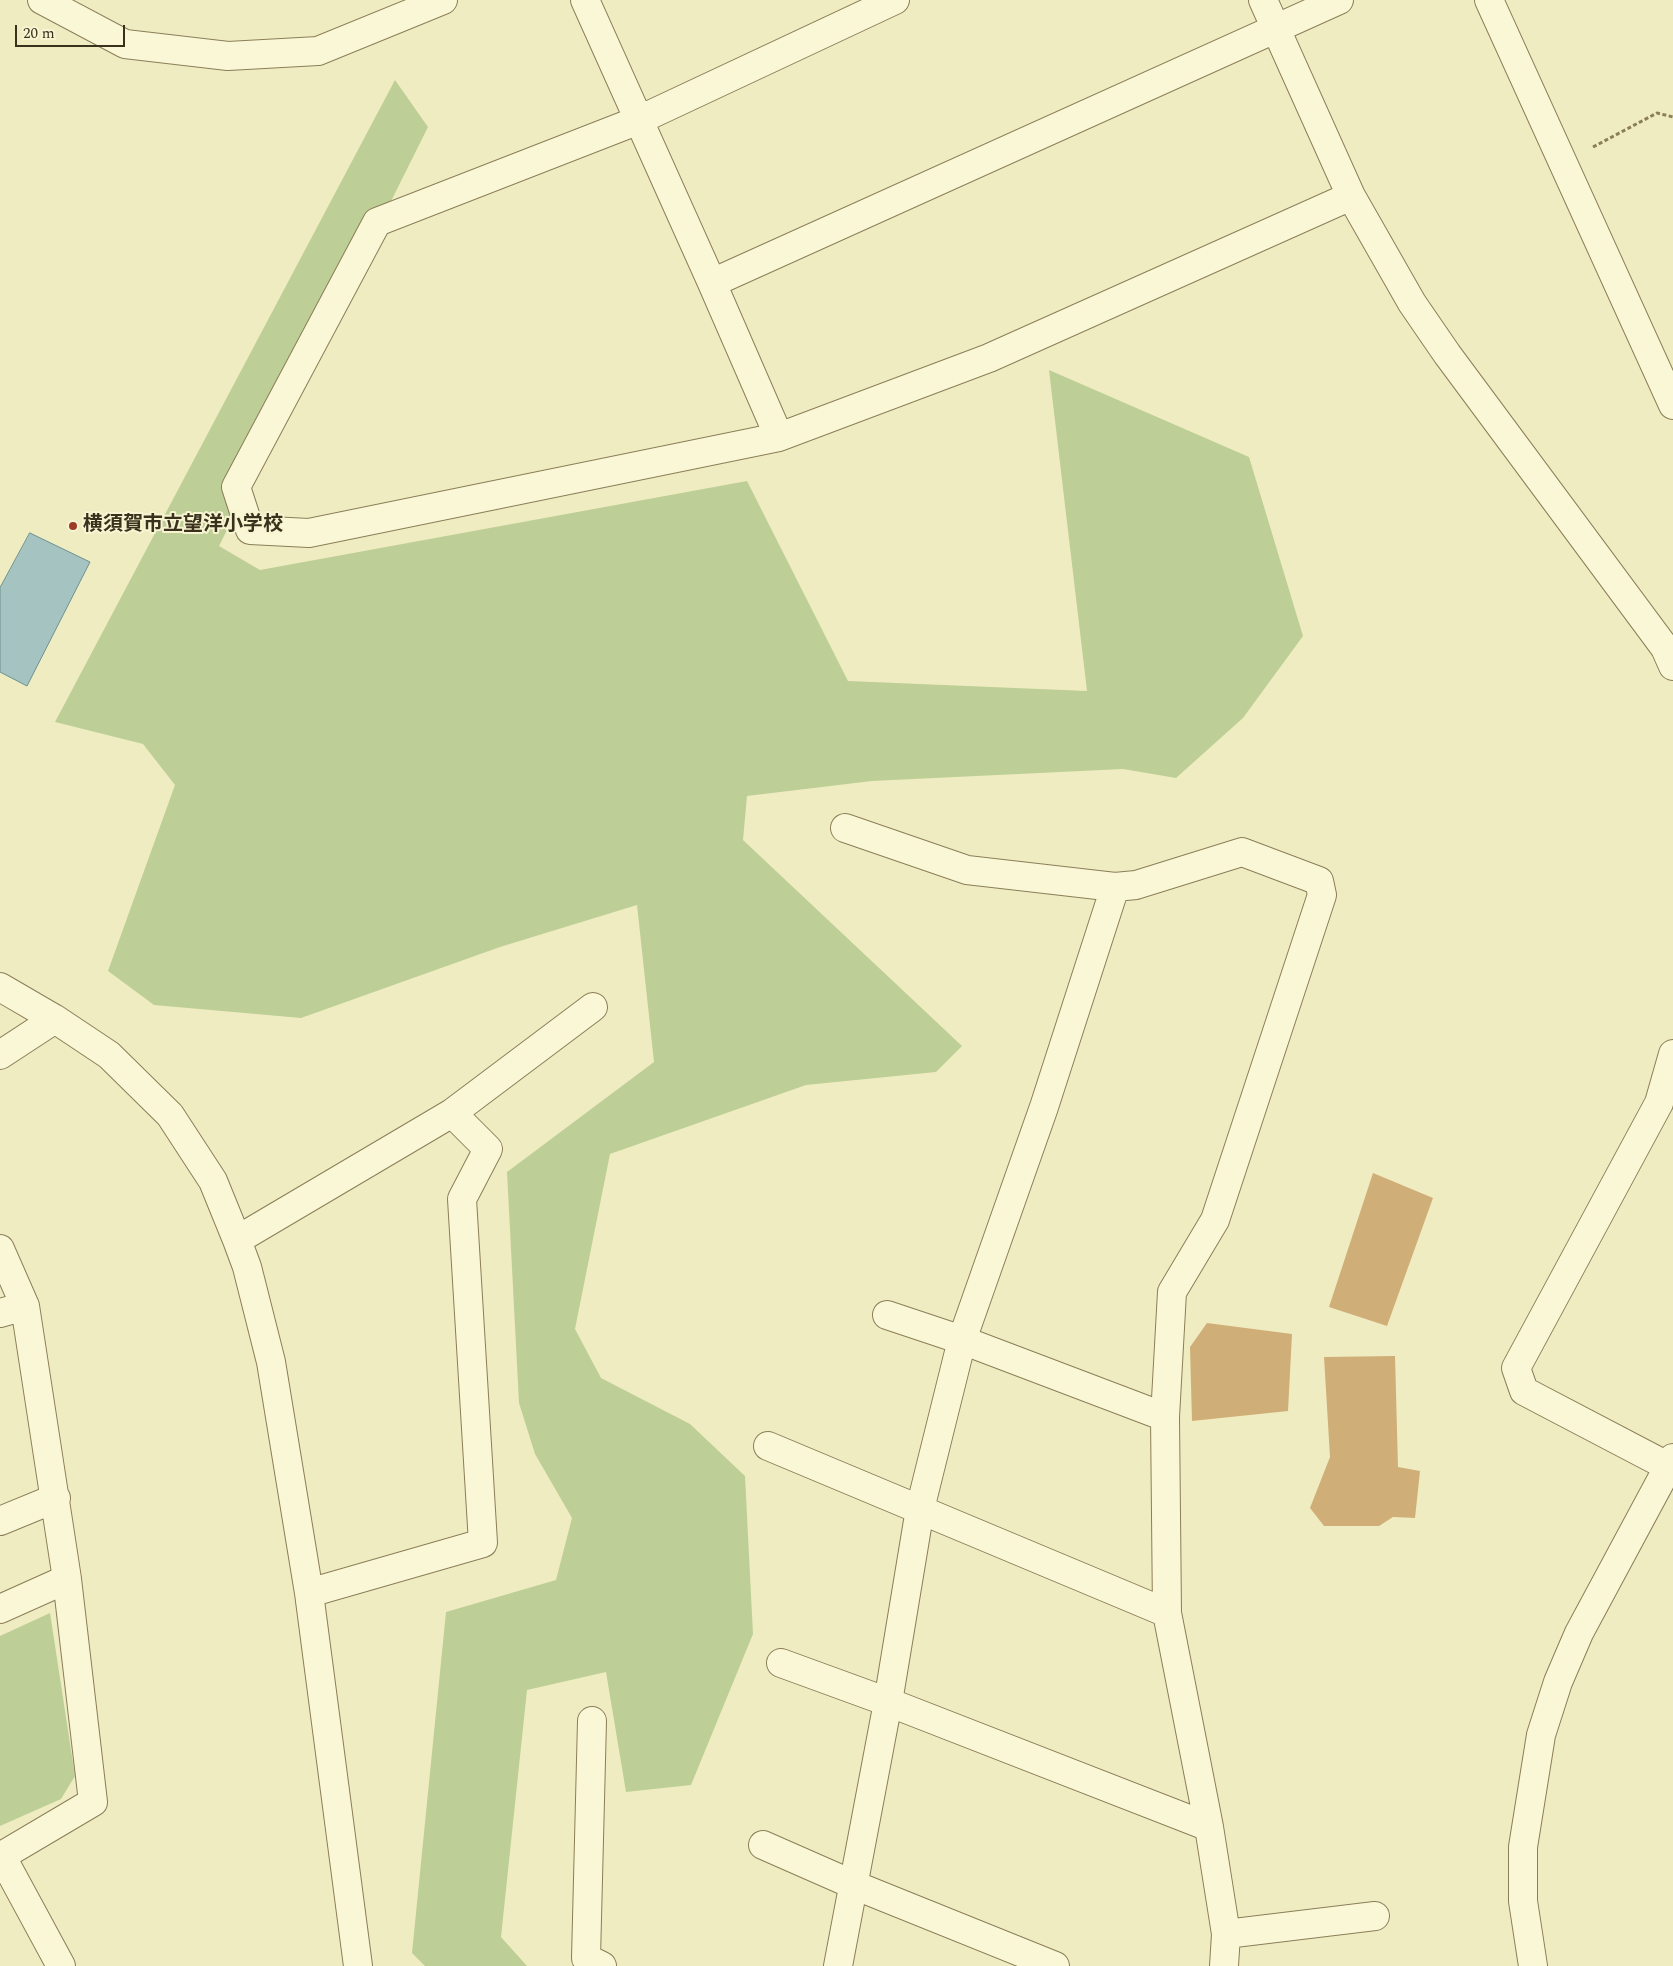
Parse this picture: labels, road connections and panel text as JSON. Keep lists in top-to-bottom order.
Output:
{
  "places": ["横須賀市立望洋小学校"],
  "scale_bar": "20 m"
}
